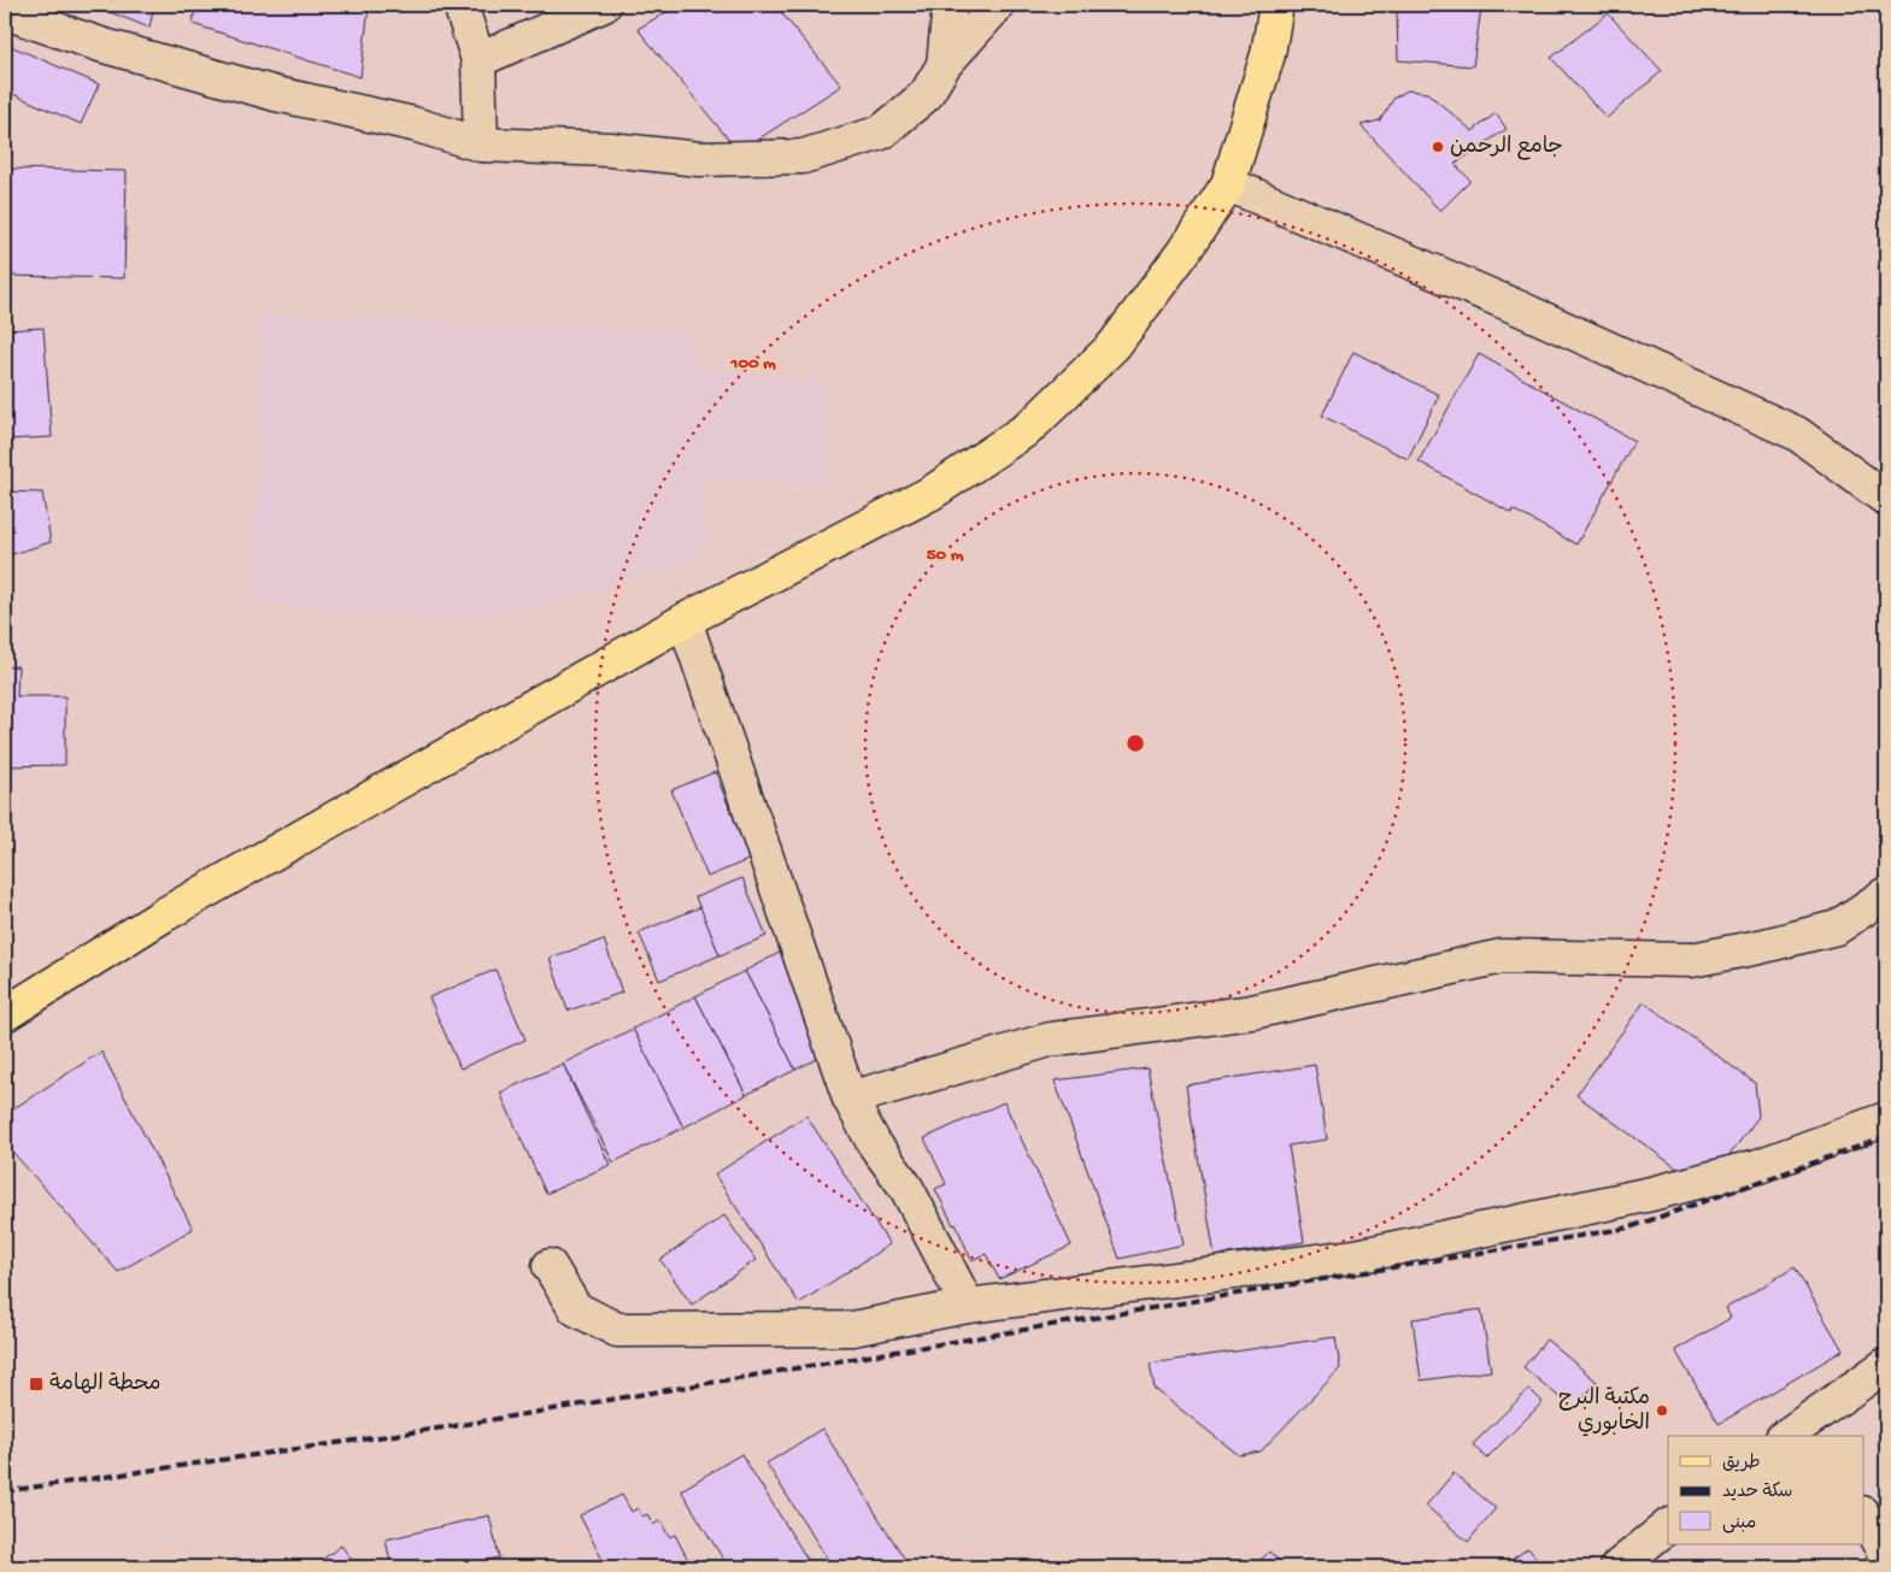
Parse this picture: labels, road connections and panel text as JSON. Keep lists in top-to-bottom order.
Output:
{
  "places": {
    "other": ["جامع الرحمن", "مكتبة البرج الخابوري"],
    "transit": ["محطة الهامة"]
  },
  "legend": ["طريق", "سكة حديد", "مبنى"],
  "rings": ["100 m", "50 m"]
}
